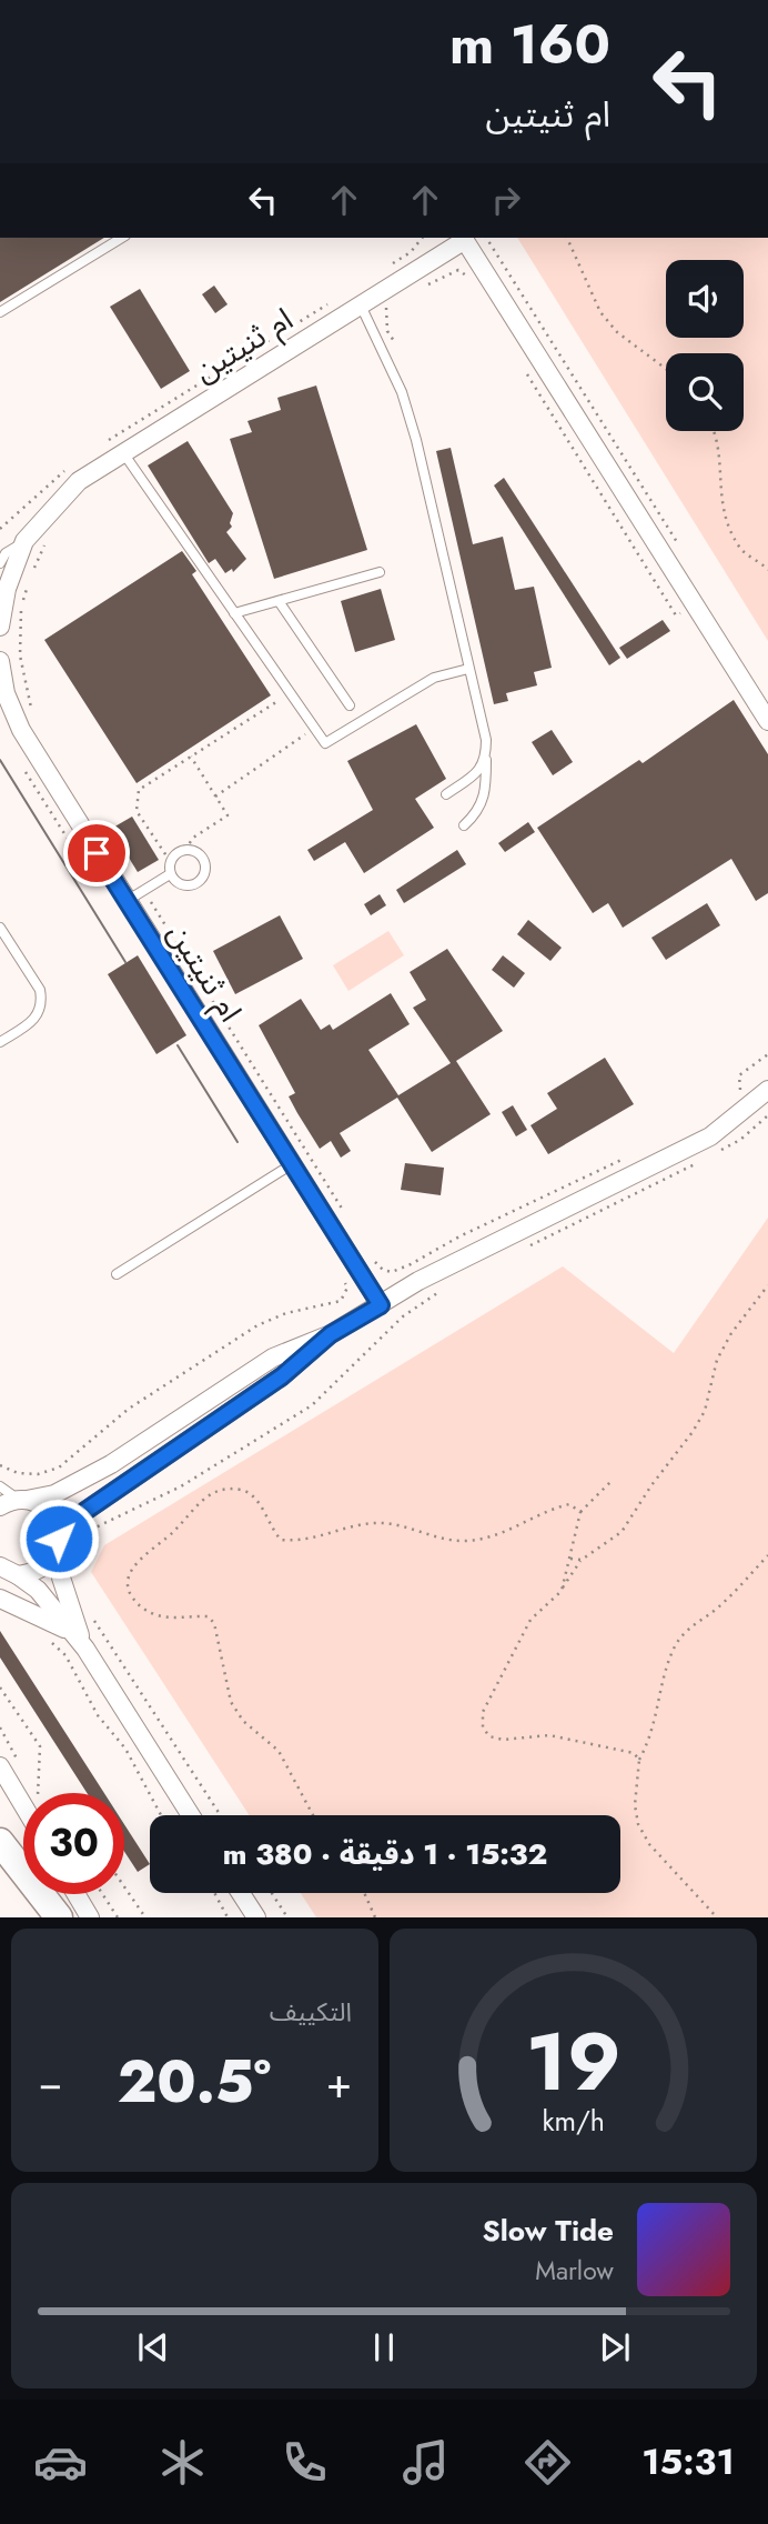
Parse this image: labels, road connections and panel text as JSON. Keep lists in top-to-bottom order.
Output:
{
  "streets": {
    "street": ["ام ثنيتين"]
  },
  "page": {
    "turn": ["160 m", "ام ثنيتين"],
    "limit": "30",
    "trip": "15:32 · 1 دقيقة · 380 m",
    "tile": "التكييف",
    "heat": ["−", "20.5°", "+"],
    "song": ["Slow Tide", "Marlow"],
    "tabs": "15:31",
    "gauge": ["19", "km/h"]
  }
}
